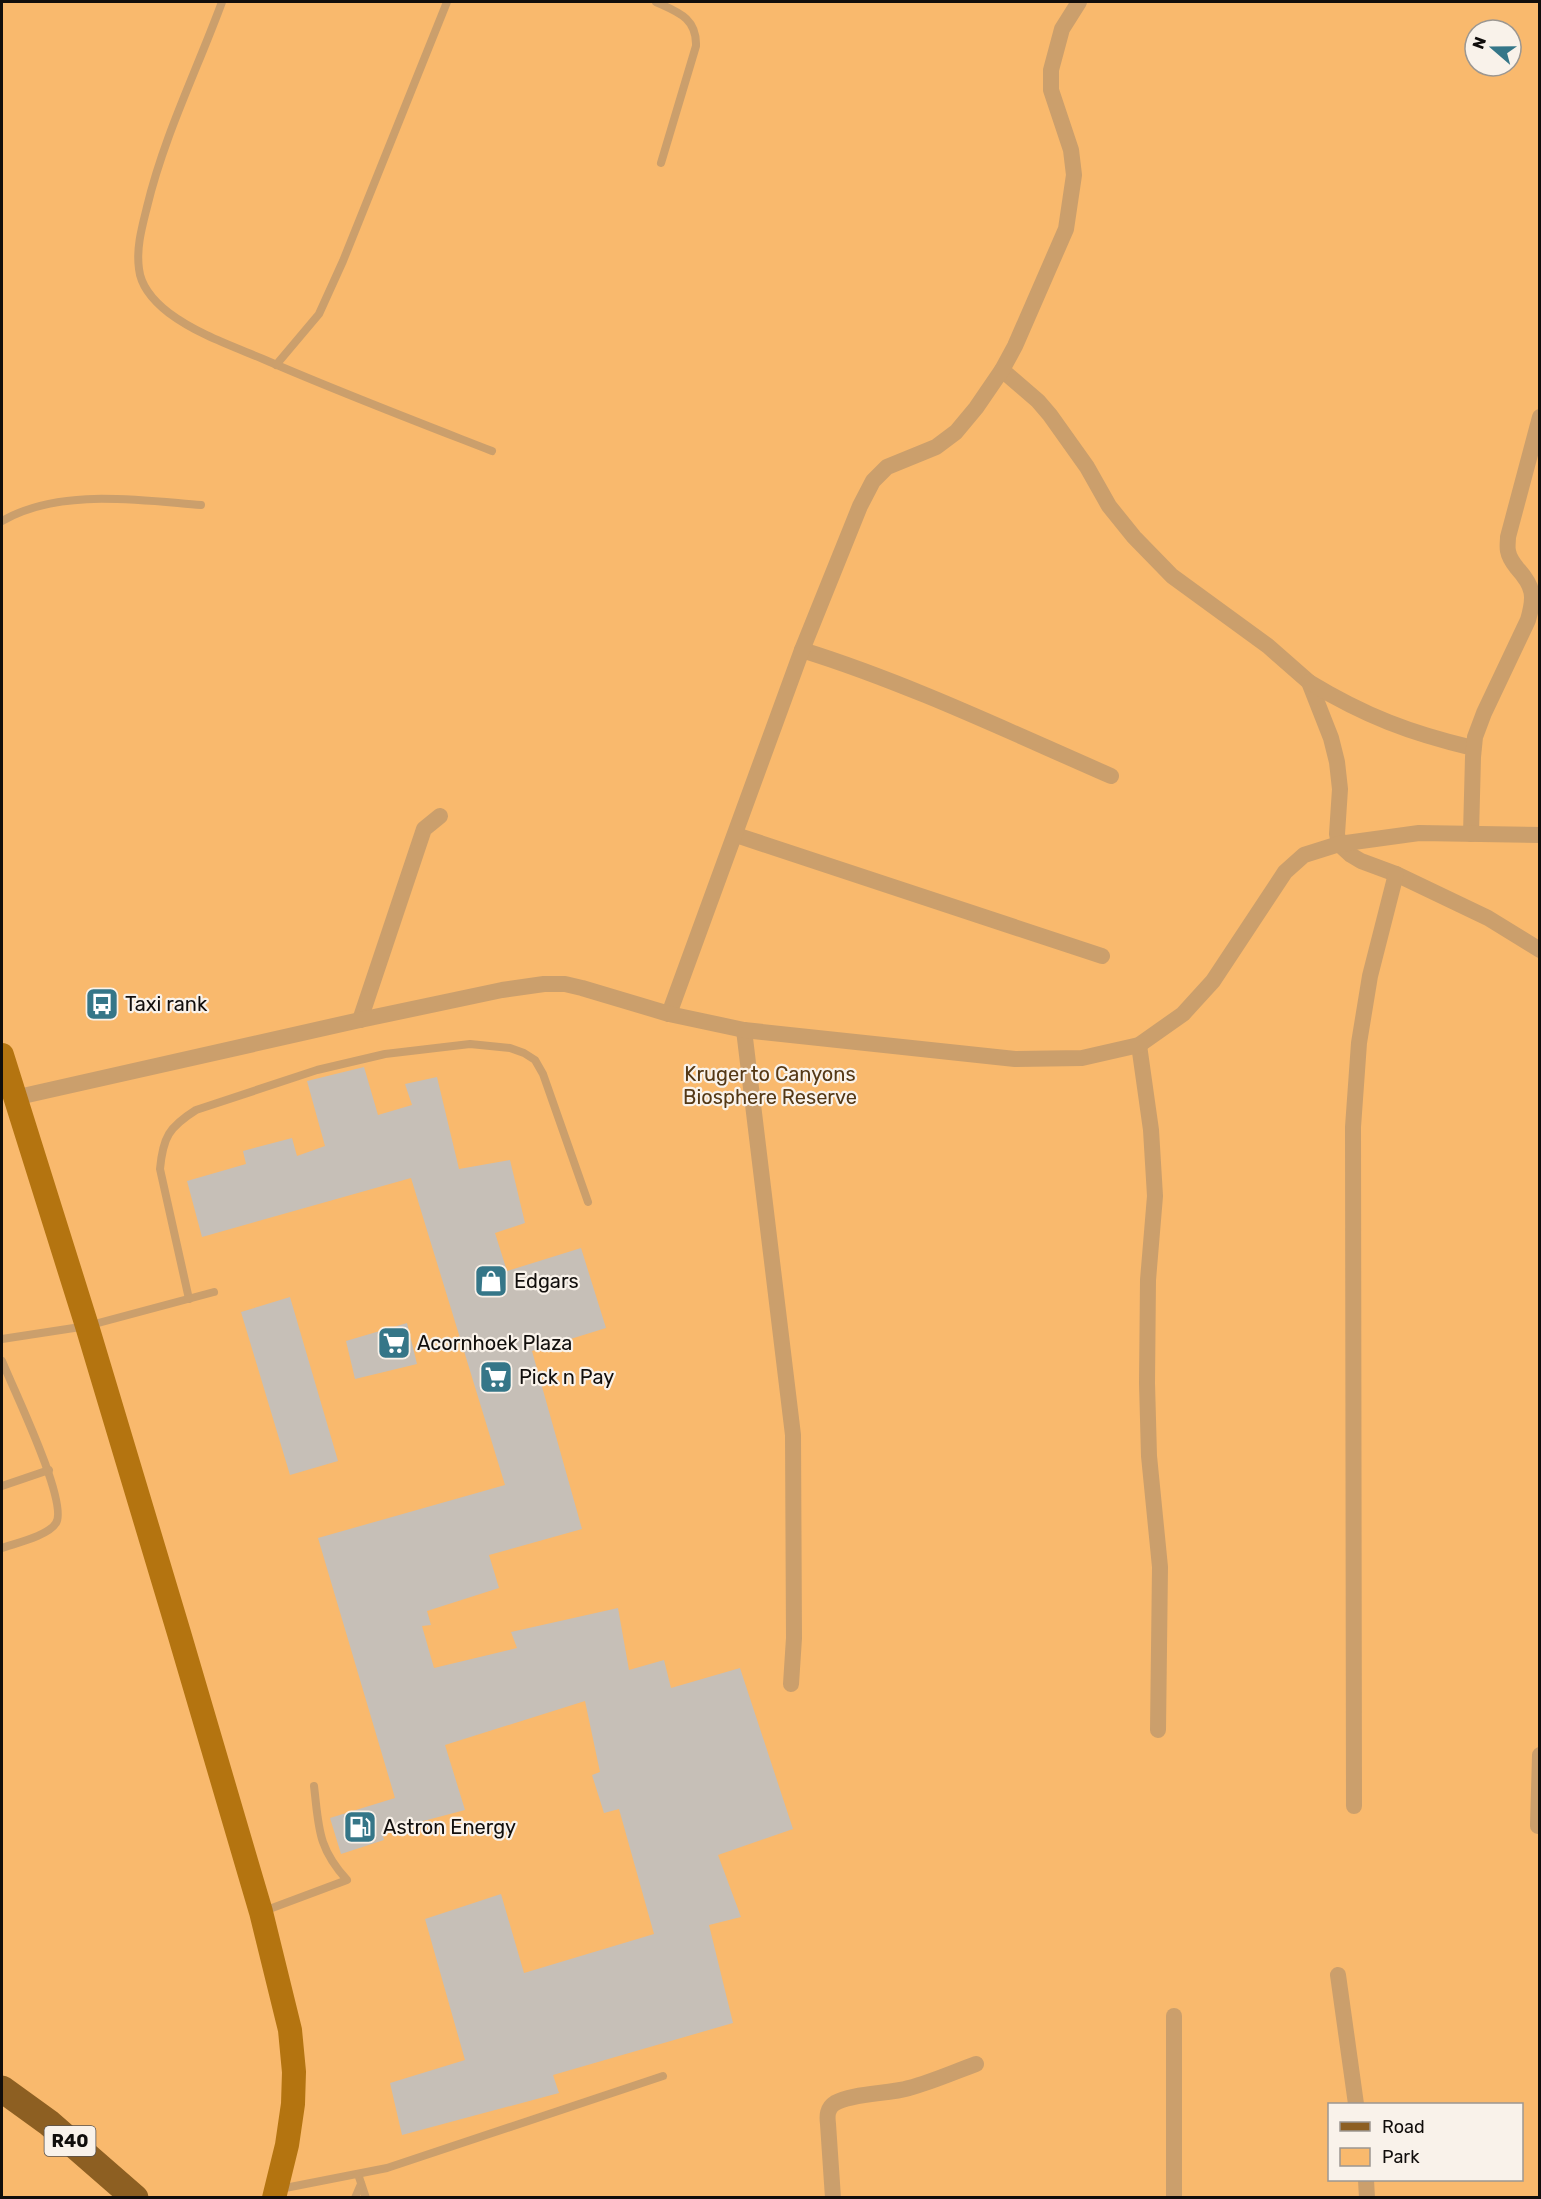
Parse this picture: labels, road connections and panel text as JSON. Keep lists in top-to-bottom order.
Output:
{
  "streets": {
    "main road": ["R40"]
  },
  "parks": ["Kruger to Canyons Biosphere Reserve"],
  "places": {
    "bus stop": ["Taxi rank"],
    "shop": ["Edgars"],
    "supermarket": ["Acornhoek Plaza", "Pick n Pay"],
    "fuel station": ["Astron Energy"]
  },
  "legend": ["Road", "Park"],
  "north": "left"
}
